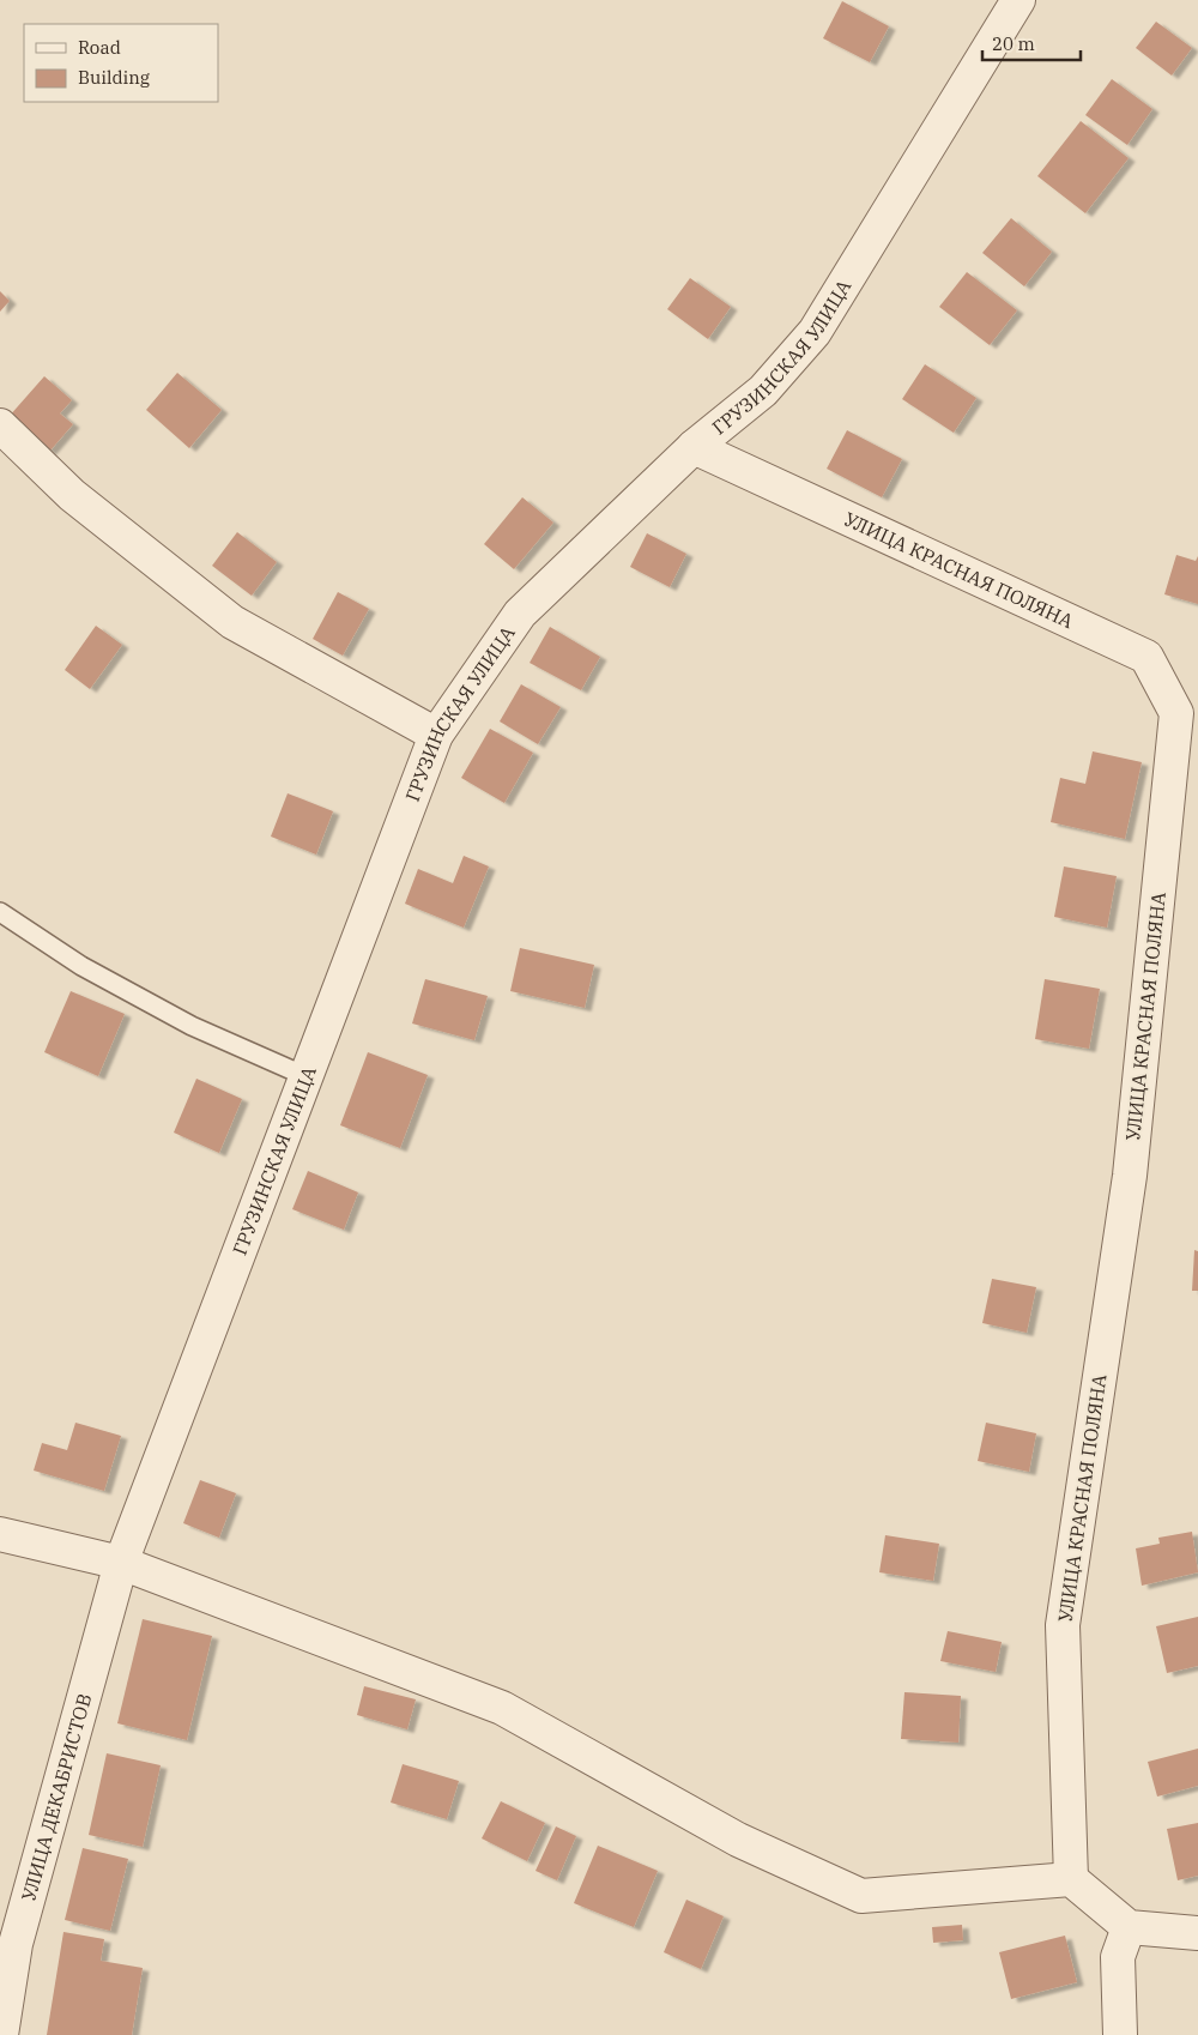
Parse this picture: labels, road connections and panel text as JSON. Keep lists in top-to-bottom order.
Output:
{
  "streets": {
    "street": ["ГРУЗИНСКАЯ УЛИЦА", "УЛИЦА КРАСНАЯ ПОЛЯНА", "УЛИЦА ДЕКАБРИСТОВ"]
  },
  "crossings": [
    ["ГРУЗИНСКАЯ УЛИЦА", "УЛИЦА КРАСНАЯ ПОЛЯНА"],
    ["ГРУЗИНСКАЯ УЛИЦА", "УЛИЦА ДЕКАБРИСТОВ"]
  ],
  "legend": ["Road", "Building"],
  "scale_bar": "20 m"
}
